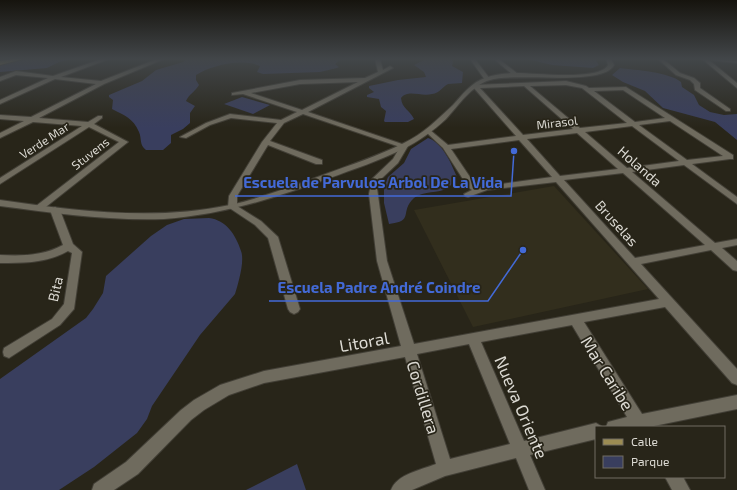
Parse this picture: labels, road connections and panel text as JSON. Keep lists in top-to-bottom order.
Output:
{
  "streets": {
    "street": [
      "Mirasol",
      "Verde Mar",
      "Stuvens",
      "Holanda",
      "Bruselas",
      "Bita",
      "Litoral",
      "Mar Caribe",
      "Cordillera",
      "Nueva Oriente"
    ]
  },
  "crossings": [
    ["Mirasol", "Holanda"],
    ["Mirasol", "Bruselas"],
    ["Verde Mar", "Stuvens"],
    ["Bruselas", "Litoral"],
    ["Litoral", "Mar Caribe"],
    ["Litoral", "Cordillera"],
    ["Litoral", "Nueva Oriente"]
  ],
  "places": ["Escuela de Parvulos Arbol De La Vida", "Escuela Padre André Coindre"],
  "legend": ["Calle", "Parque"]
}
